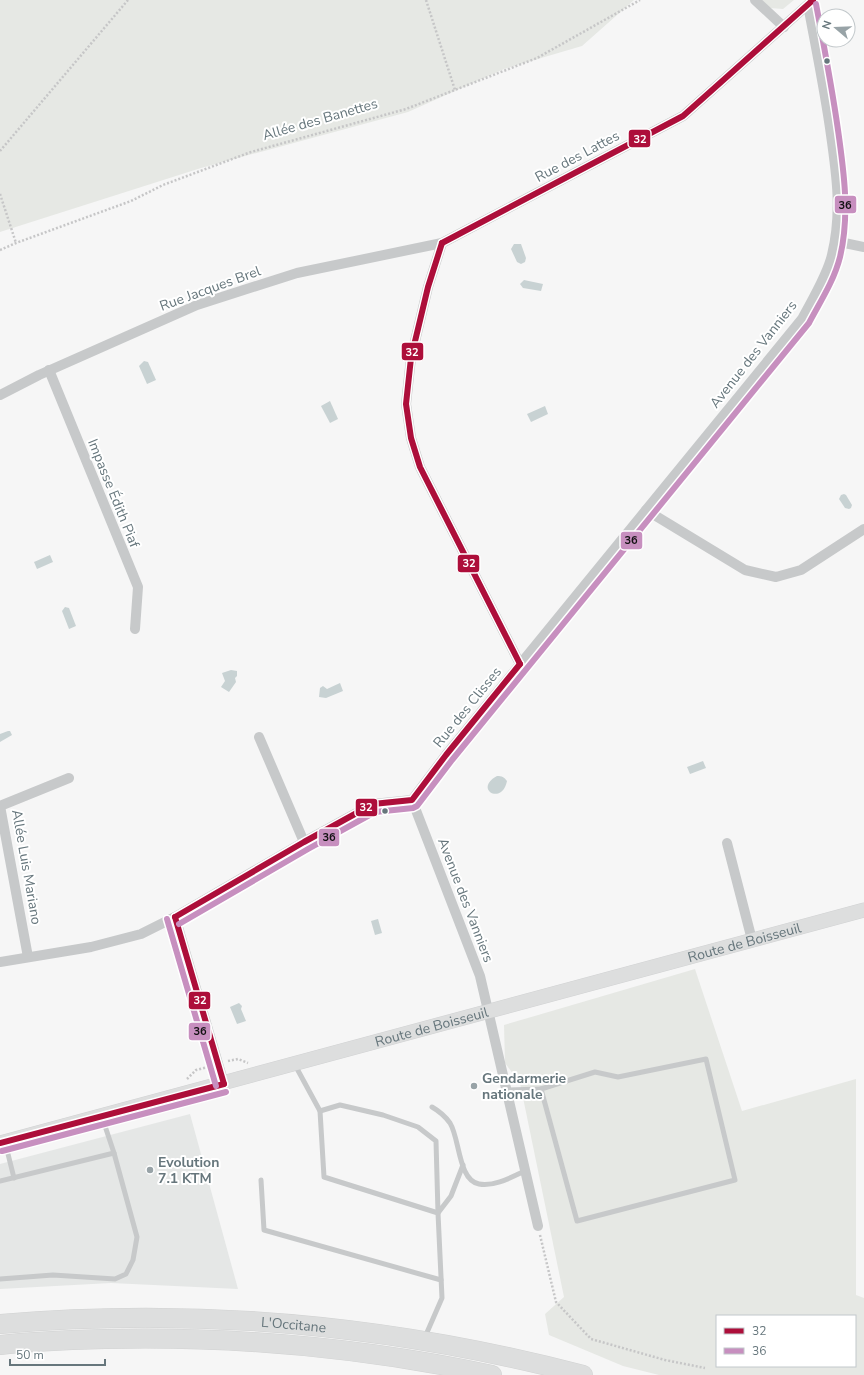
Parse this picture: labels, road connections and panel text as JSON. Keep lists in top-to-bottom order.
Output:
{
  "streets": {
    "highway": ["L'Occitane"],
    "main road": ["Route de Boisseuil"],
    "street": [
      "Rue des Lattes",
      "Rue Jacques Brel",
      "Avenue des Vanniers",
      "Impasse Édith Piaf",
      "Rue des Clisses",
      "Allée Luis Mariano"
    ],
    "path": ["Allée des Banettes"]
  },
  "crossings": [
    ["Rue des Lattes", "Rue Jacques Brel"],
    ["Rue des Lattes", "Avenue des Vanniers"],
    ["Rue des Lattes", "Rue des Clisses"],
    ["Rue Jacques Brel", "Impasse Édith Piaf"],
    ["Rue Jacques Brel", "Rue des Clisses"],
    ["Avenue des Vanniers", "Rue des Clisses"],
    ["Avenue des Vanniers", "Route de Boisseuil"]
  ],
  "places": ["Gendarmerie nationale", "Evolution 7.1 KTM"],
  "lines": ["transit line 32", "transit line 36"],
  "legend": ["32", "36"],
  "scale_bar": "50 m",
  "north": "left"
}
